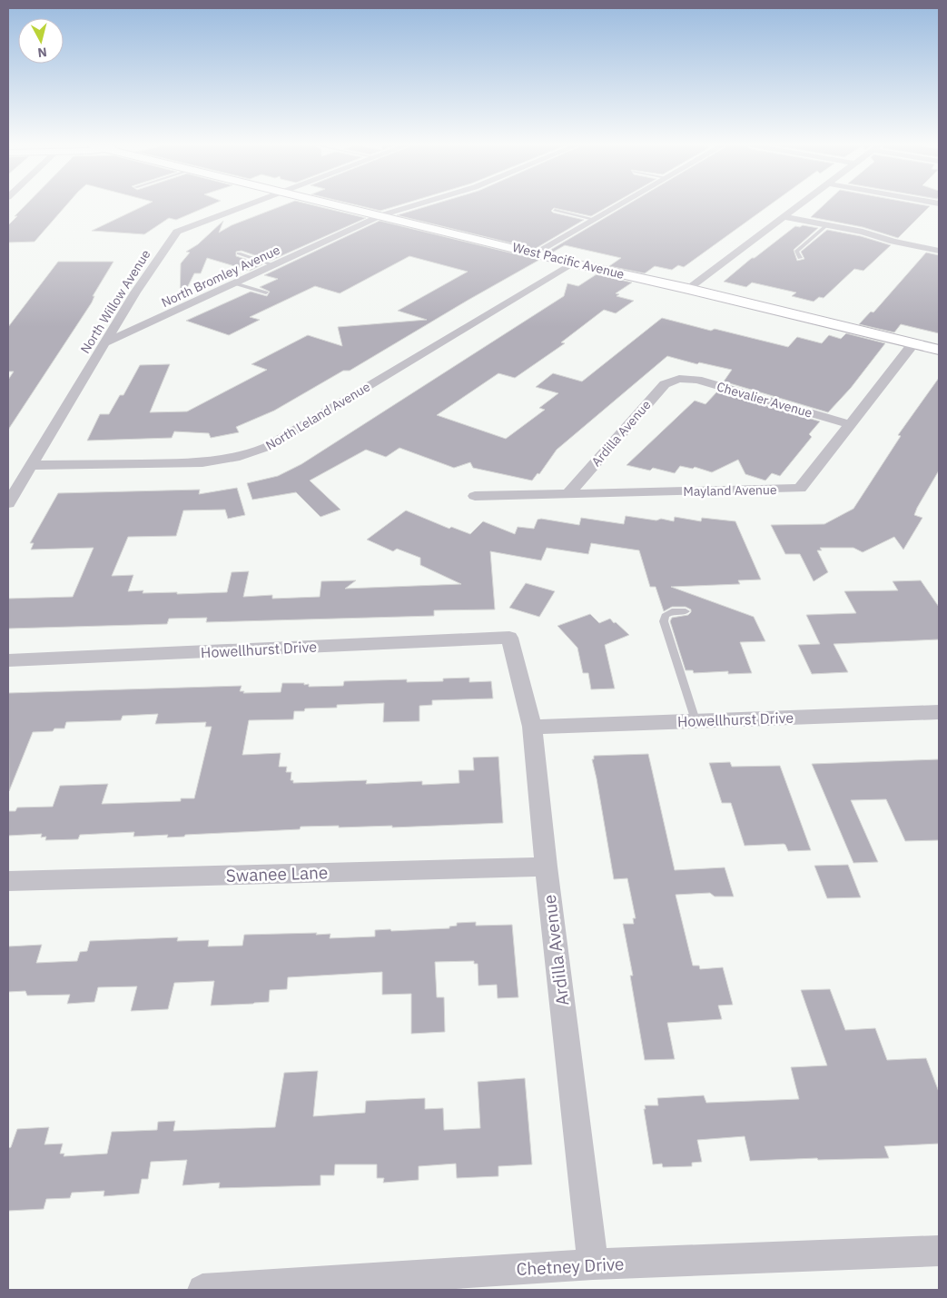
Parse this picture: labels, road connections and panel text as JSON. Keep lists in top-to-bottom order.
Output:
{
  "streets": {
    "street": [
      "West Pacific Avenue",
      "North Bromley Avenue",
      "North Willow Avenue",
      "Chevalier Avenue",
      "North Leland Avenue",
      "Ardilla Avenue",
      "Mayland Avenue",
      "Howellhurst Drive",
      "Swanee Lane",
      "Chetney Drive"
    ]
  },
  "crossings": [
    ["West Pacific Avenue", "North Bromley Avenue"],
    ["West Pacific Avenue", "North Leland Avenue"],
    ["West Pacific Avenue", "Mayland Avenue"],
    ["North Bromley Avenue", "North Willow Avenue"],
    ["North Willow Avenue", "North Leland Avenue"],
    ["Chevalier Avenue", "Ardilla Avenue"],
    ["Chevalier Avenue", "Mayland Avenue"],
    ["Ardilla Avenue", "Mayland Avenue"],
    ["Ardilla Avenue", "Howellhurst Drive"],
    ["Ardilla Avenue", "Swanee Lane"],
    ["Ardilla Avenue", "Chetney Drive"]
  ],
  "north": "bottom"
}
